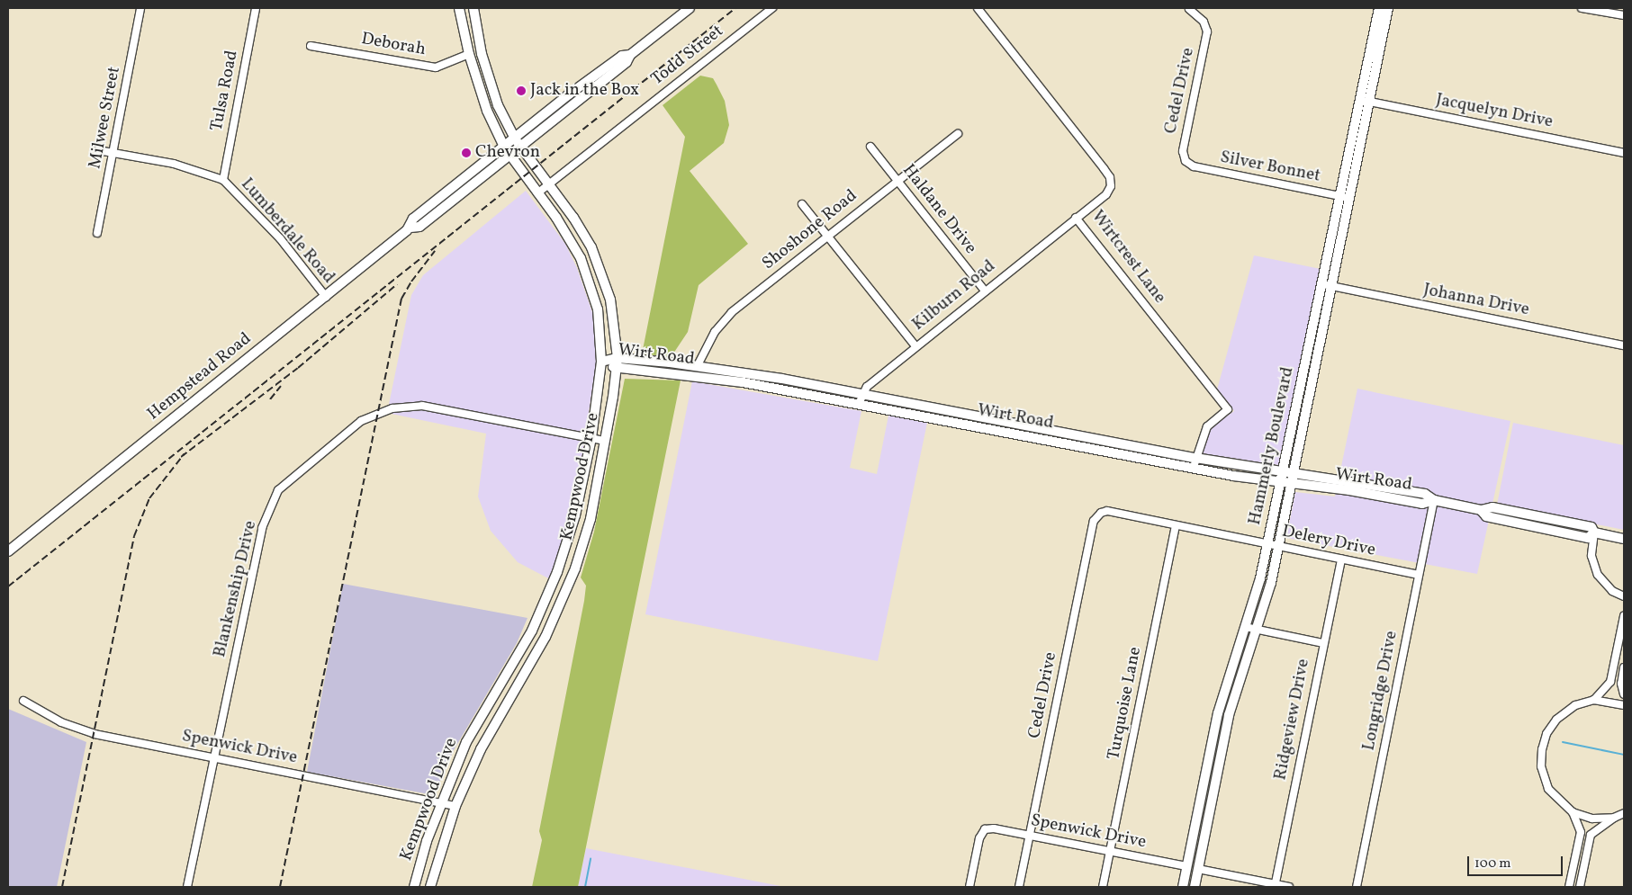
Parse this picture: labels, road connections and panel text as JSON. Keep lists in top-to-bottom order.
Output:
{
  "streets": {
    "main road": [
      "Wirt Road",
      "Hempstead Road",
      "Hammerly Boulevard",
      "Kempwood Drive"
    ],
    "street": [
      "Deborah",
      "Todd Street",
      "Tulsa Road",
      "Cedel Drive",
      "Jacquelyn Drive",
      "Milwee Street",
      "Silver Bonnet",
      "Haldane Drive",
      "Shoshone Road",
      "Lumberdale Road",
      "Wirtcrest Lane",
      "Kilburn Road",
      "Johanna Drive",
      "Delery Drive",
      "Blankenship Drive",
      "Longridge Drive",
      "Turquoise Lane",
      "Ridgeview Drive",
      "Spenwick Drive"
    ]
  },
  "crossings": [
    ["Deborah", "Kempwood Drive"],
    ["Todd Street", "Kempwood Drive"],
    ["Tulsa Road", "Lumberdale Road"],
    ["Cedel Drive", "Silver Bonnet"],
    ["Cedel Drive", "Delery Drive"],
    ["Cedel Drive", "Spenwick Drive"],
    ["Jacquelyn Drive", "Hammerly Boulevard"],
    ["Milwee Street", "Lumberdale Road"],
    ["Silver Bonnet", "Hammerly Boulevard"],
    ["Haldane Drive", "Shoshone Road"],
    ["Haldane Drive", "Kilburn Road"],
    ["Shoshone Road", "Wirt Road"],
    ["Lumberdale Road", "Hempstead Road"],
    ["Wirtcrest Lane", "Kilburn Road"],
    ["Wirtcrest Lane", "Wirt Road"],
    ["Kilburn Road", "Wirt Road"],
    ["Johanna Drive", "Hammerly Boulevard"],
    ["Wirt Road", "Hammerly Boulevard"],
    ["Wirt Road", "Kempwood Drive"],
    ["Wirt Road", "Longridge Drive"],
    ["Hempstead Road", "Kempwood Drive"],
    ["Hammerly Boulevard", "Delery Drive"],
    ["Hammerly Boulevard", "Spenwick Drive"],
    ["Kempwood Drive", "Blankenship Drive"],
    ["Kempwood Drive", "Spenwick Drive"],
    ["Delery Drive", "Longridge Drive"],
    ["Delery Drive", "Turquoise Lane"],
    ["Delery Drive", "Ridgeview Drive"],
    ["Blankenship Drive", "Spenwick Drive"],
    ["Turquoise Lane", "Spenwick Drive"]
  ],
  "places": ["Jack in the Box", "Chevron"],
  "scale_bar": "100 m"
}
